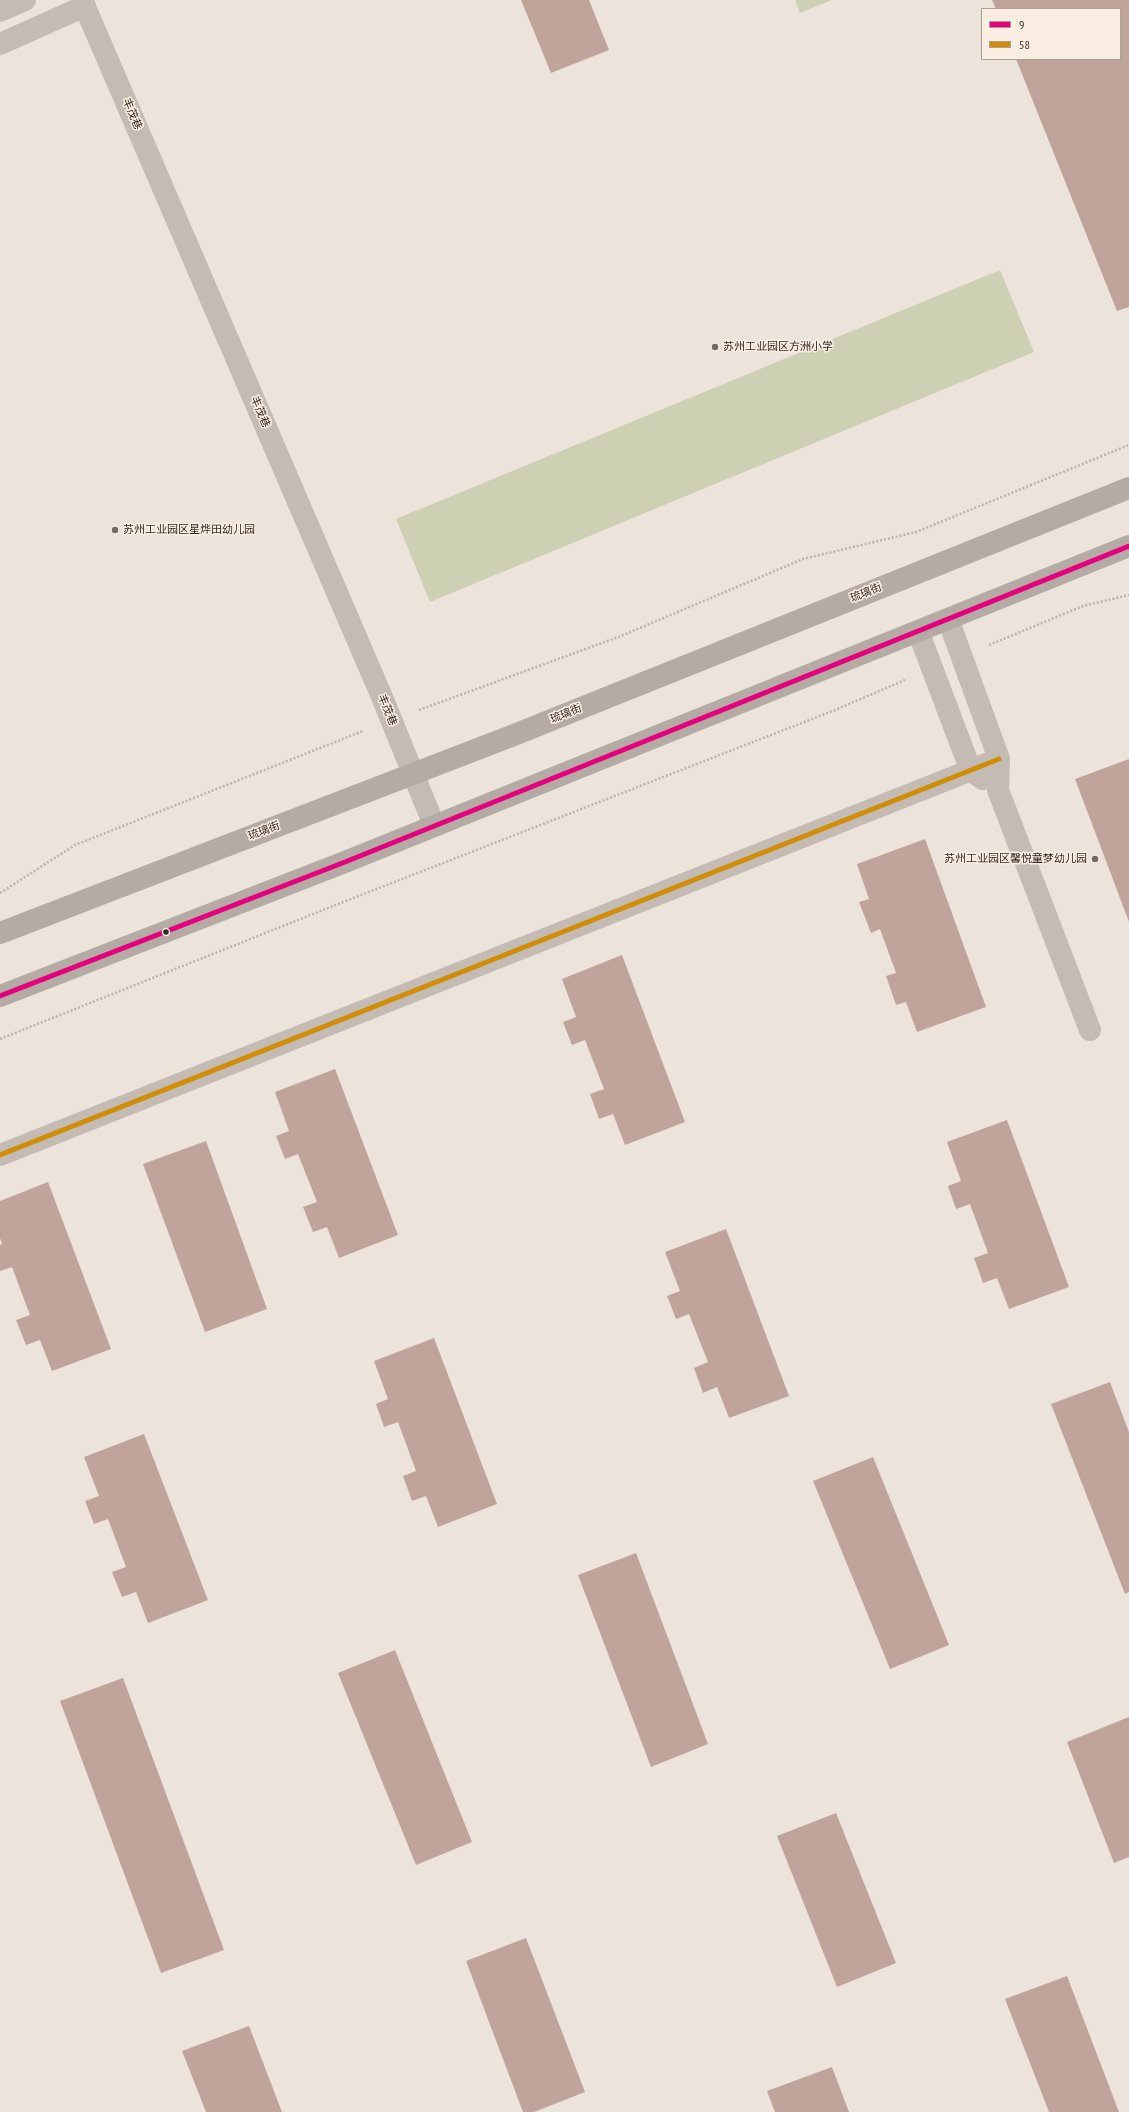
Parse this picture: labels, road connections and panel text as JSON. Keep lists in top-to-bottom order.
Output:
{
  "streets": {
    "main road": ["琉璃街"],
    "street": ["丰茂巷"]
  },
  "crossings": [
    ["丰茂巷", "琉璃街"]
  ],
  "places": ["苏州工业园区方洲小学", "苏州工业园区星烨田幼儿园", "苏州工业园区馨悦童梦幼儿园"],
  "lines": ["transit line 9", "transit line 58"],
  "legend": ["9", "58"]
}
